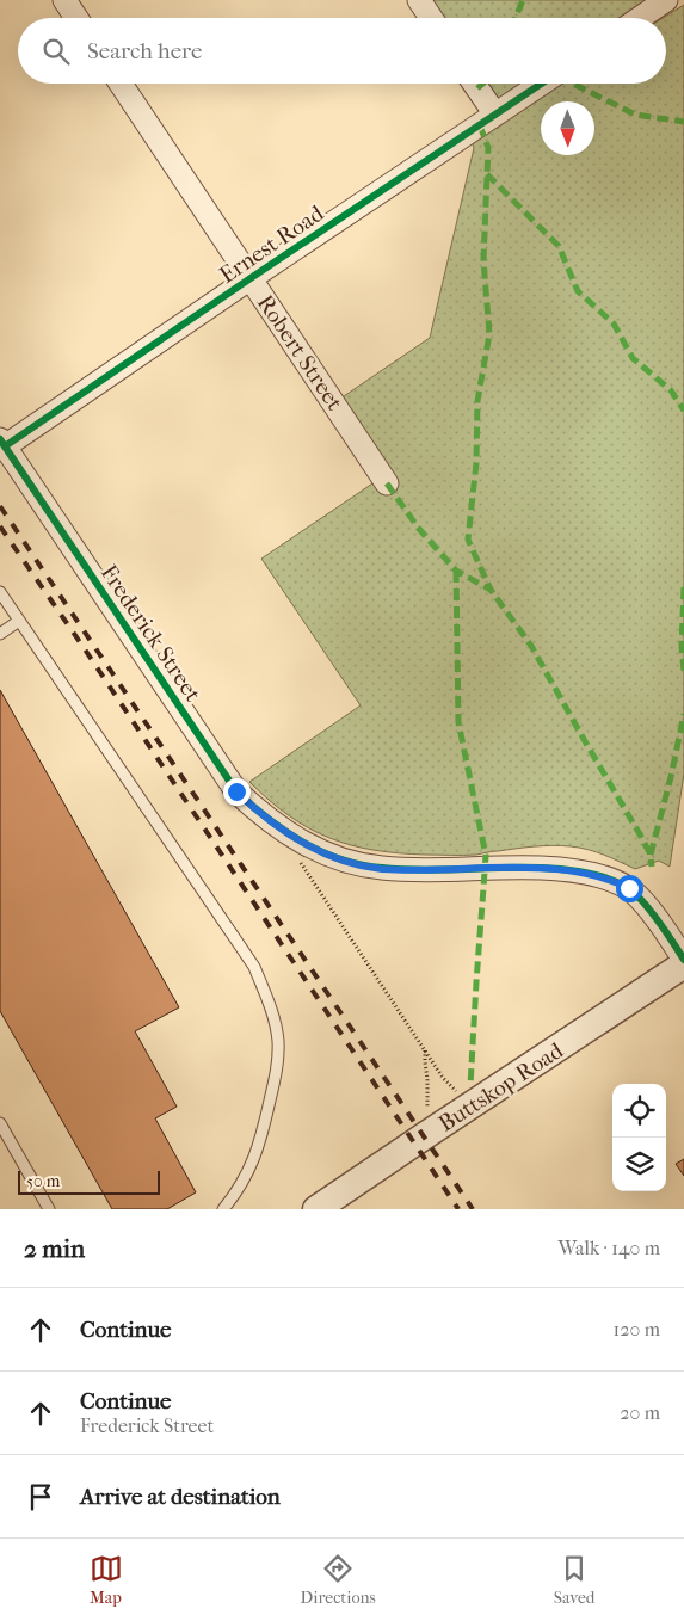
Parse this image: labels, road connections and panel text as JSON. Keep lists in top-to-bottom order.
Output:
{
  "streets": {
    "street": [
      "Ernest Road",
      "Robert Street",
      "Frederick Street",
      "Buttskop Road"
    ]
  },
  "crossings": [
    ["Ernest Road", "Robert Street"],
    ["Ernest Road", "Frederick Street"]
  ],
  "scale_bar": "50 m",
  "north": "bottom",
  "page": {
    "search": "Search here",
    "scale": "50 m",
    "heading": ["2 min", "Walk · 140 m"],
    "list": [
      ["Continue", "120 m"],
      ["Continue", "Frederick Street", "20 m"],
      "Arrive at destination"
    ],
    "nav": ["Map", "Directions", "Saved"]
  }
}
